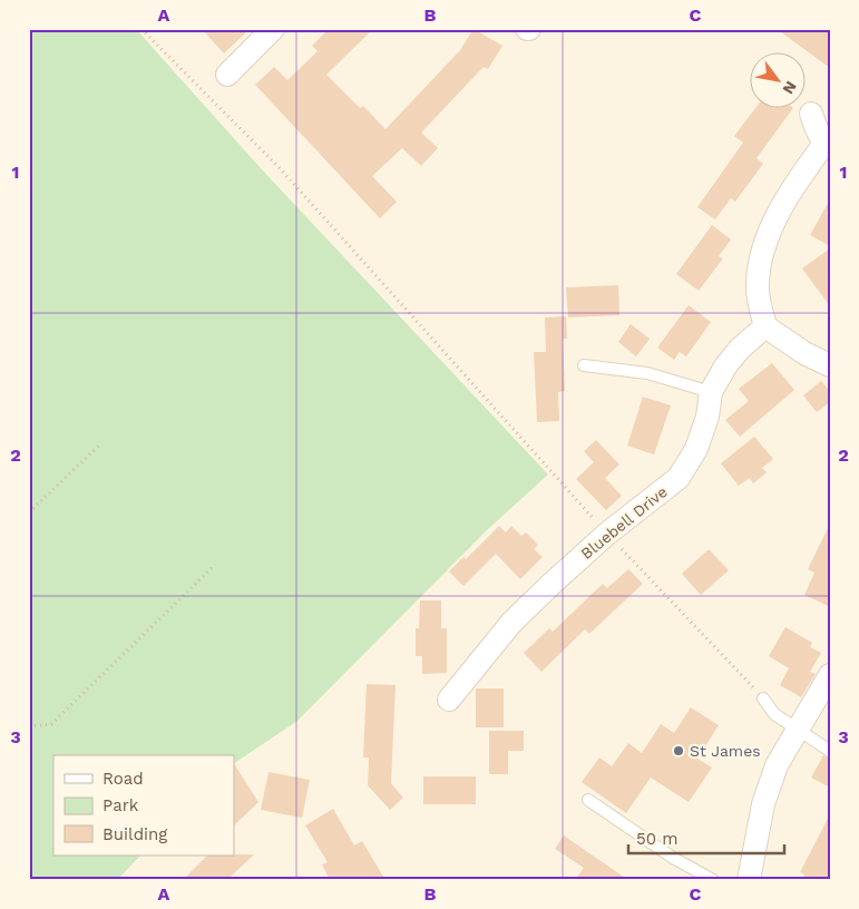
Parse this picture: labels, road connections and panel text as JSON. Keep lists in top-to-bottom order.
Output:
{
  "streets": {
    "street": ["Bluebell Drive"]
  },
  "places": ["St James"],
  "legend": ["Road", "Park", "Building"],
  "scale_bar": "50 m",
  "north": "bottom right",
  "grid": {
    "columns": ["A", "B", "C"],
    "rows": ["1", "2", "3"]
  }
}
